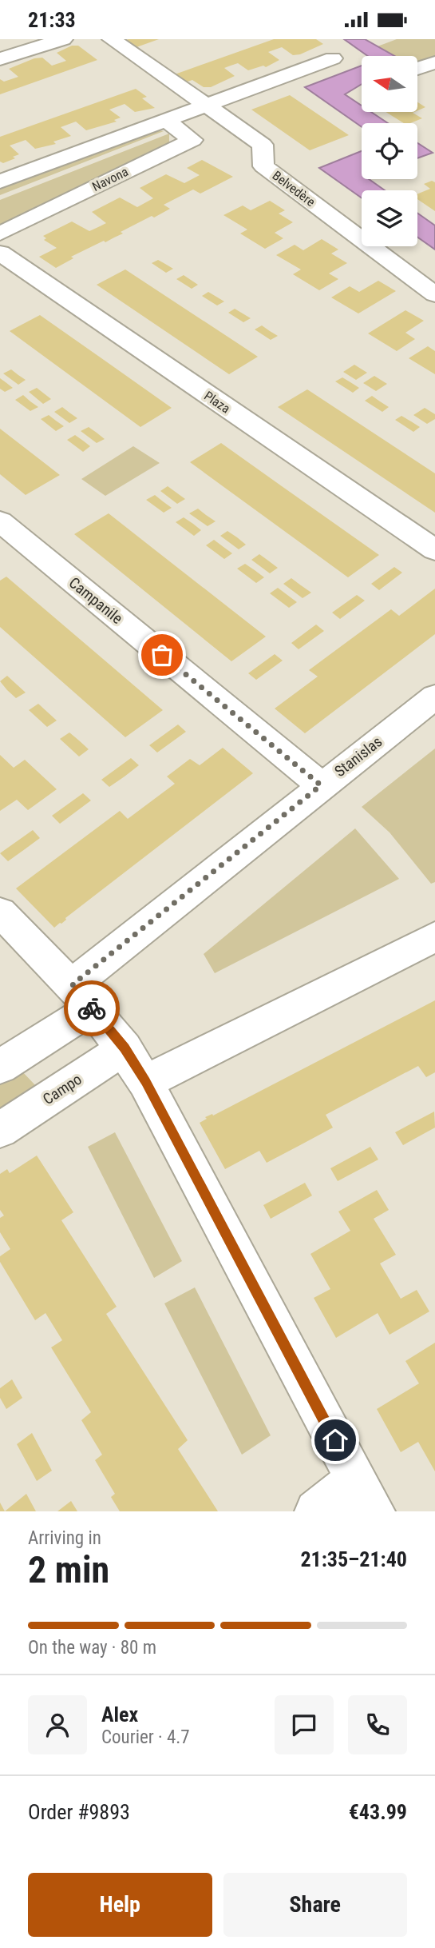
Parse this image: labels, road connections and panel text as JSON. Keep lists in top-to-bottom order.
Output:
{
  "streets": {
    "street": [
      "Navona",
      "Belvedère",
      "Plaza",
      "Campanile",
      "Stanislas",
      "Campo"
    ]
  },
  "crossings": [
    ["Campanile", "Stanislas"]
  ],
  "north": "left",
  "page": {
    "status": "21:33",
    "heading": ["2 min", "Arriving in", "21:35–21:40"],
    "panel": [
      "Alex",
      "Courier · 4.7",
      "Order #9893",
      "€43.99"
    ],
    "bar": "On the way · 80 m",
    "buttons": ["Help", "Share"]
  }
}
